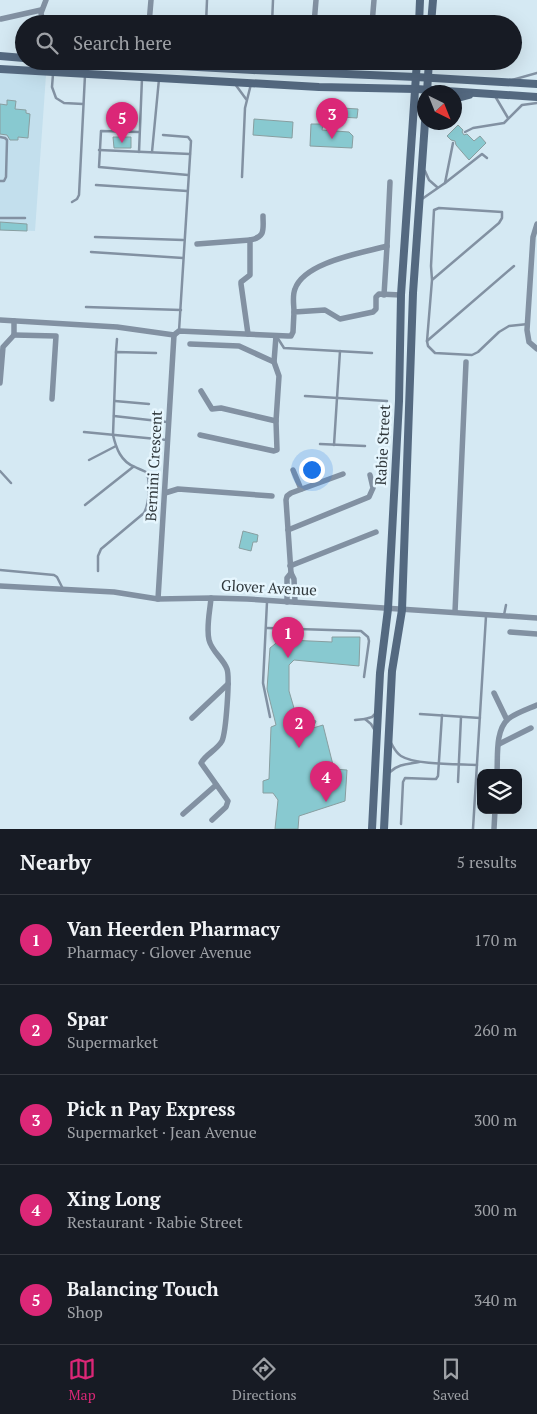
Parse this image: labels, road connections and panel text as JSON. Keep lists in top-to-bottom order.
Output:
{
  "streets": {
    "main road": ["Rabie Street"],
    "street": ["Bernini Crescent", "Glover Avenue"]
  },
  "crossings": [
    ["Rabie Street", "Glover Avenue"],
    ["Bernini Crescent", "Glover Avenue"]
  ],
  "north": "bottom right",
  "page": {
    "search": "Search here",
    "pins": [
      "3",
      "5",
      "1",
      "2",
      "4"
    ],
    "heading": ["Nearby", "5 results"],
    "list": [
      {
        "mark": "1",
        "name": "Van Heerden Pharmacy",
        "note": "Pharmacy · Glover Avenue",
        "value": "170 m"
      },
      {
        "mark": "2",
        "name": "Spar",
        "note": "Supermarket",
        "value": "260 m"
      },
      {
        "mark": "3",
        "name": "Pick n Pay Express",
        "note": "Supermarket · Jean Avenue",
        "value": "300 m"
      },
      {
        "mark": "4",
        "name": "Xing Long",
        "note": "Restaurant · Rabie Street",
        "value": "300 m"
      },
      {
        "mark": "5",
        "name": "Balancing Touch",
        "note": "Shop",
        "value": "340 m"
      }
    ],
    "nav": ["Map", "Directions", "Saved"]
  }
}
